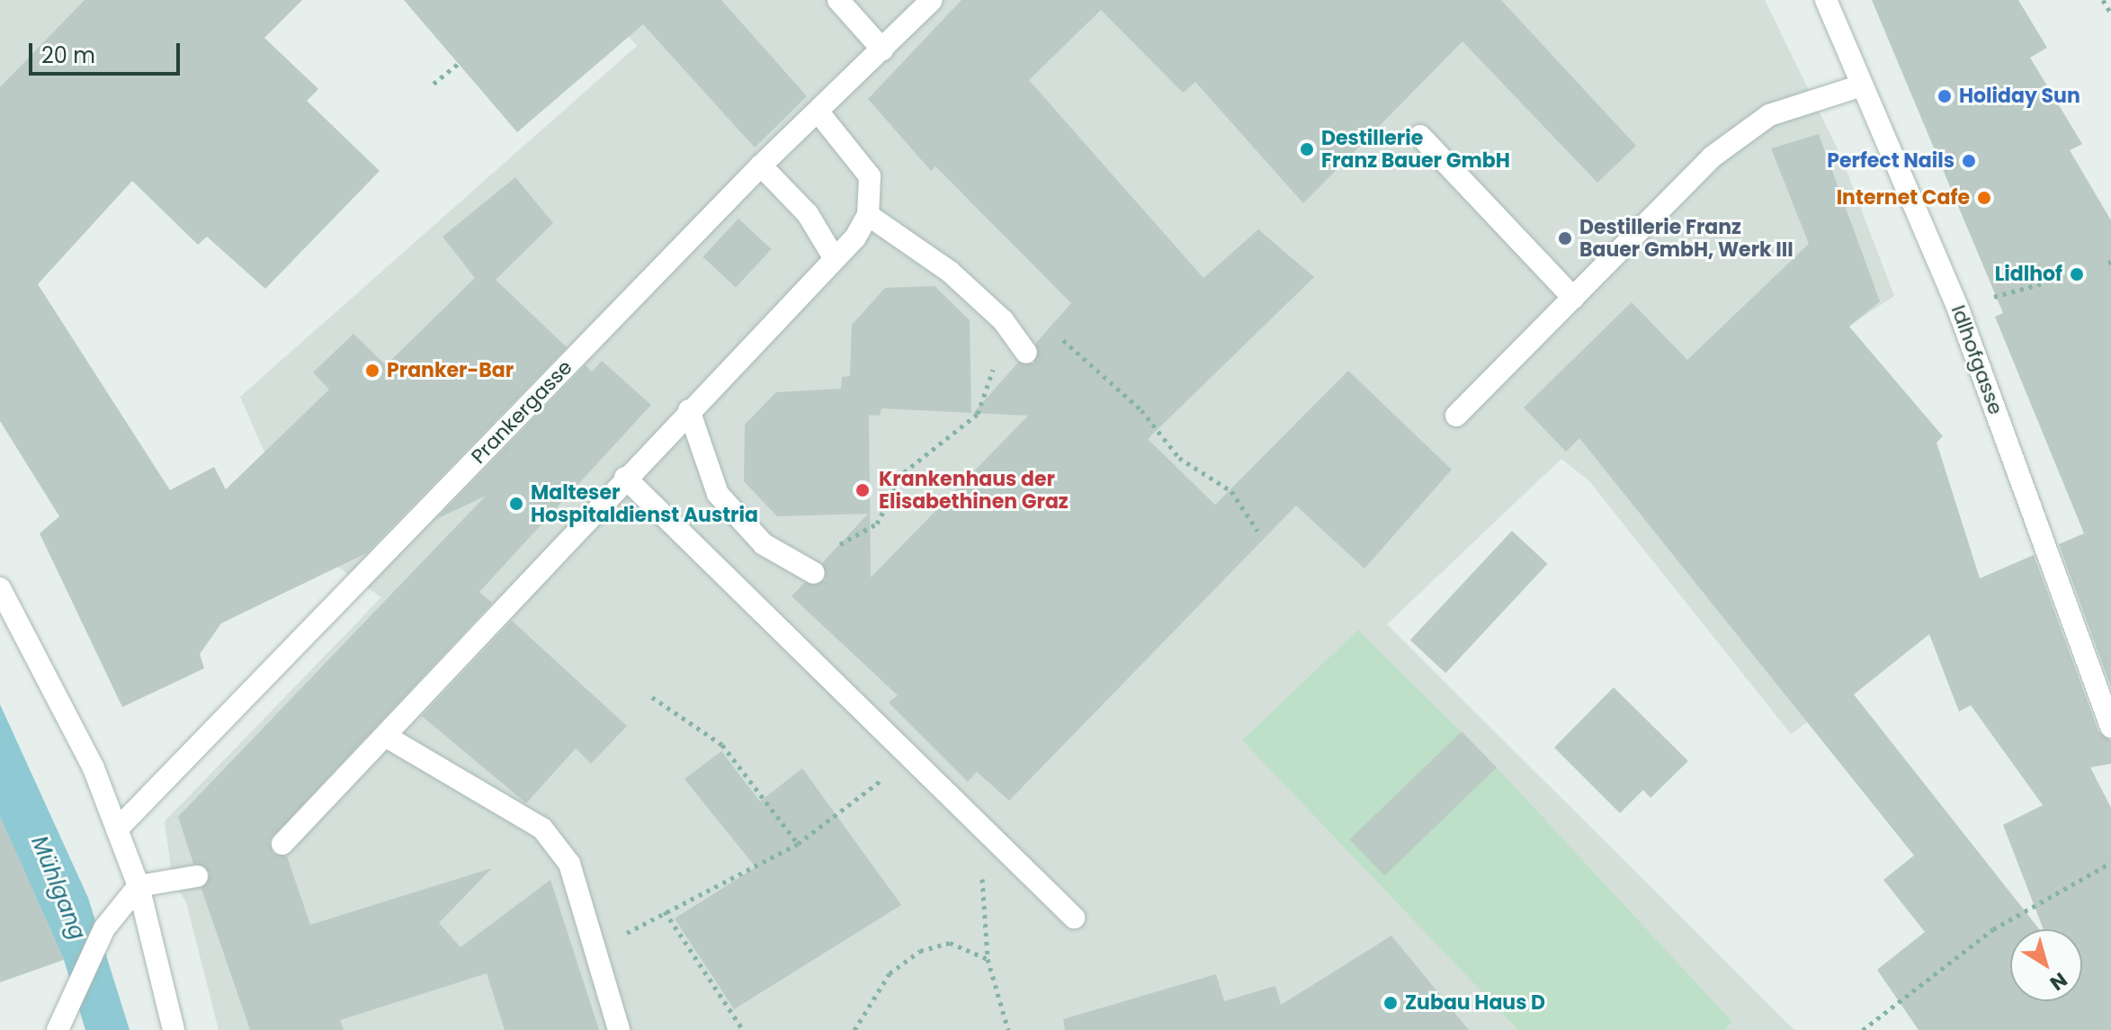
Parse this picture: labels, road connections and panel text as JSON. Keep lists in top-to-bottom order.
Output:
{
  "streets": {
    "street": ["Idlhofgasse", "Prankergasse"]
  },
  "water": ["Mühlgang"],
  "places": [
    "Holiday Sun",
    "Destillerie Franz Bauer GmbH",
    "Perfect Nails",
    "Internet Cafe",
    "Destillerie Franz Bauer GmbH, Werk III",
    "Lidlhof",
    "Pranker-Bar",
    "Krankenhaus der Elisabethinen Graz",
    "Malteser Hospitaldienst Austria",
    "Zubau Haus D"
  ],
  "scale_bar": "20 m",
  "north": "bottom right"
}
